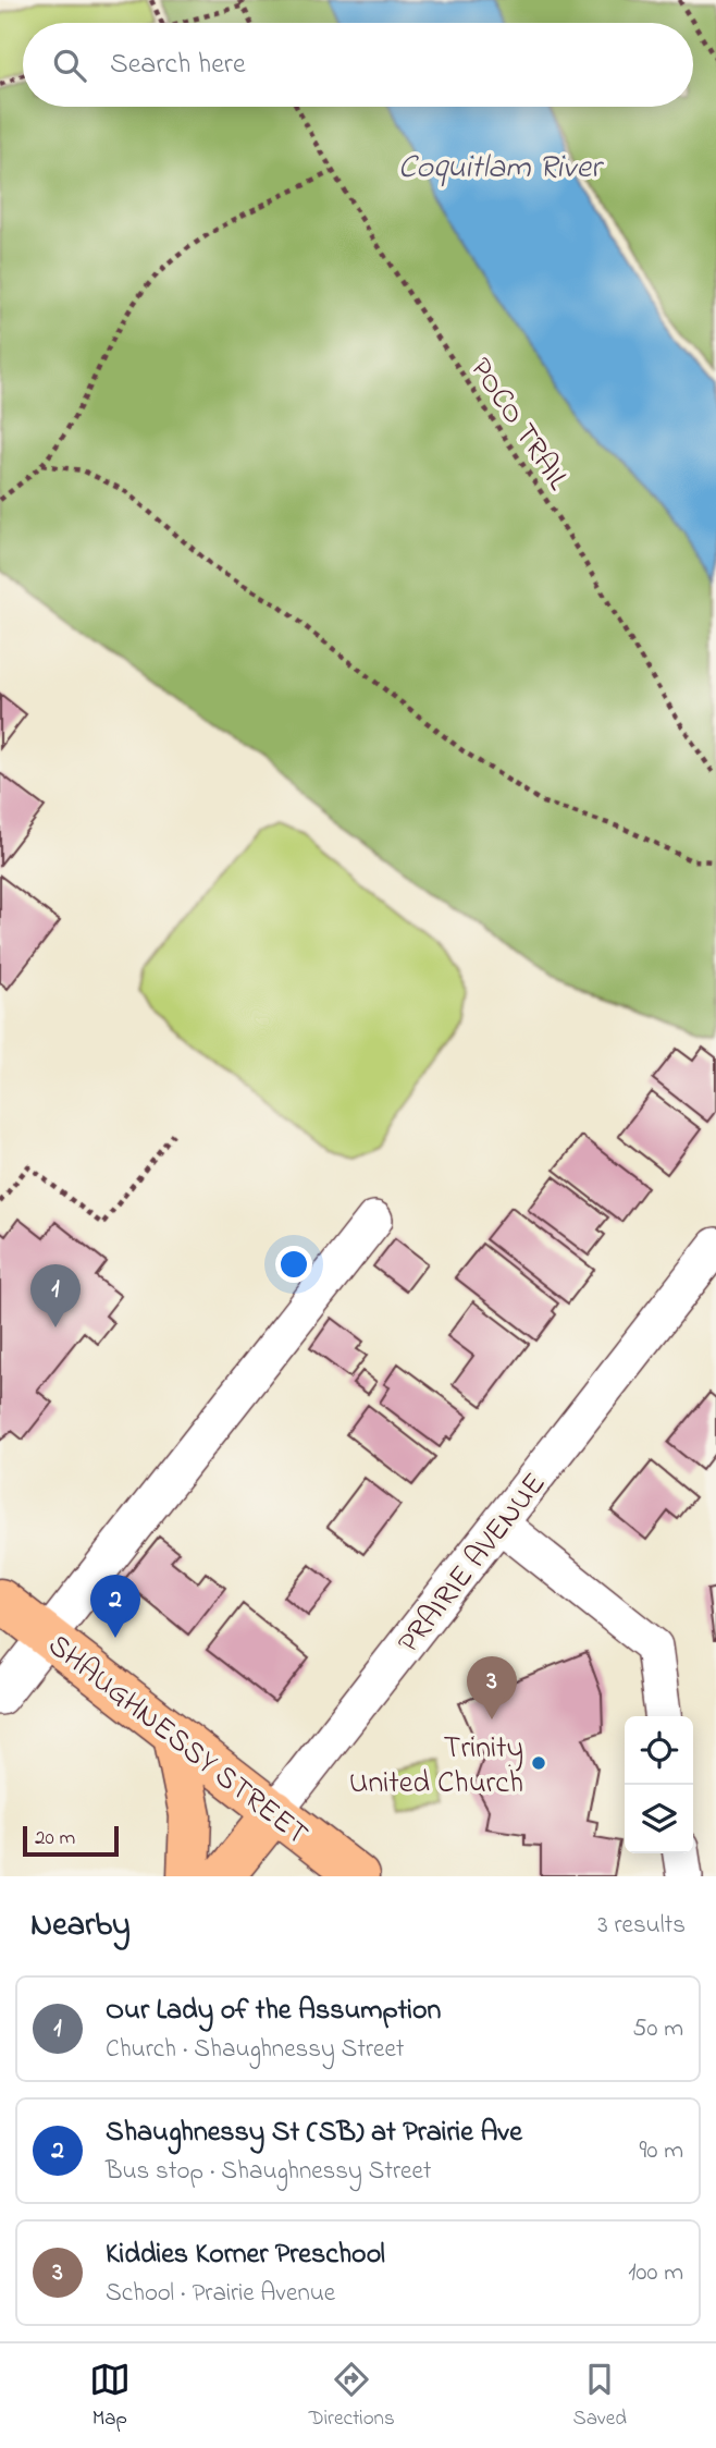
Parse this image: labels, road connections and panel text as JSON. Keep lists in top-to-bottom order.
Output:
{
  "streets": {
    "main road": ["PRAIRIE AVENUE", "SHAUGHNESSY STREET"],
    "path": ["POCO TRAIL"]
  },
  "crossings": [
    ["PRAIRIE AVENUE", "SHAUGHNESSY STREET"]
  ],
  "water": ["Coquitlam River"],
  "places": ["Trinity United Church"],
  "scale_bar": "20 m",
  "page": {
    "search": "Search here",
    "pins": ["1", "2", "3"],
    "scale": "20 m",
    "heading": ["Nearby", "3 results"],
    "list": [
      {
        "mark": "1",
        "name": "Our Lady of the Assumption",
        "note": "Church · Shaughnessy Street",
        "value": "50 m"
      },
      {
        "mark": "2",
        "name": "Shaughnessy St (SB) at Prairie Ave",
        "note": "Bus stop · Shaughnessy Street",
        "value": "90 m"
      },
      {
        "mark": "3",
        "name": "Kiddies Korner Preschool",
        "note": "School · Prairie Avenue",
        "value": "100 m"
      }
    ],
    "nav": ["Map", "Directions", "Saved"]
  }
}
